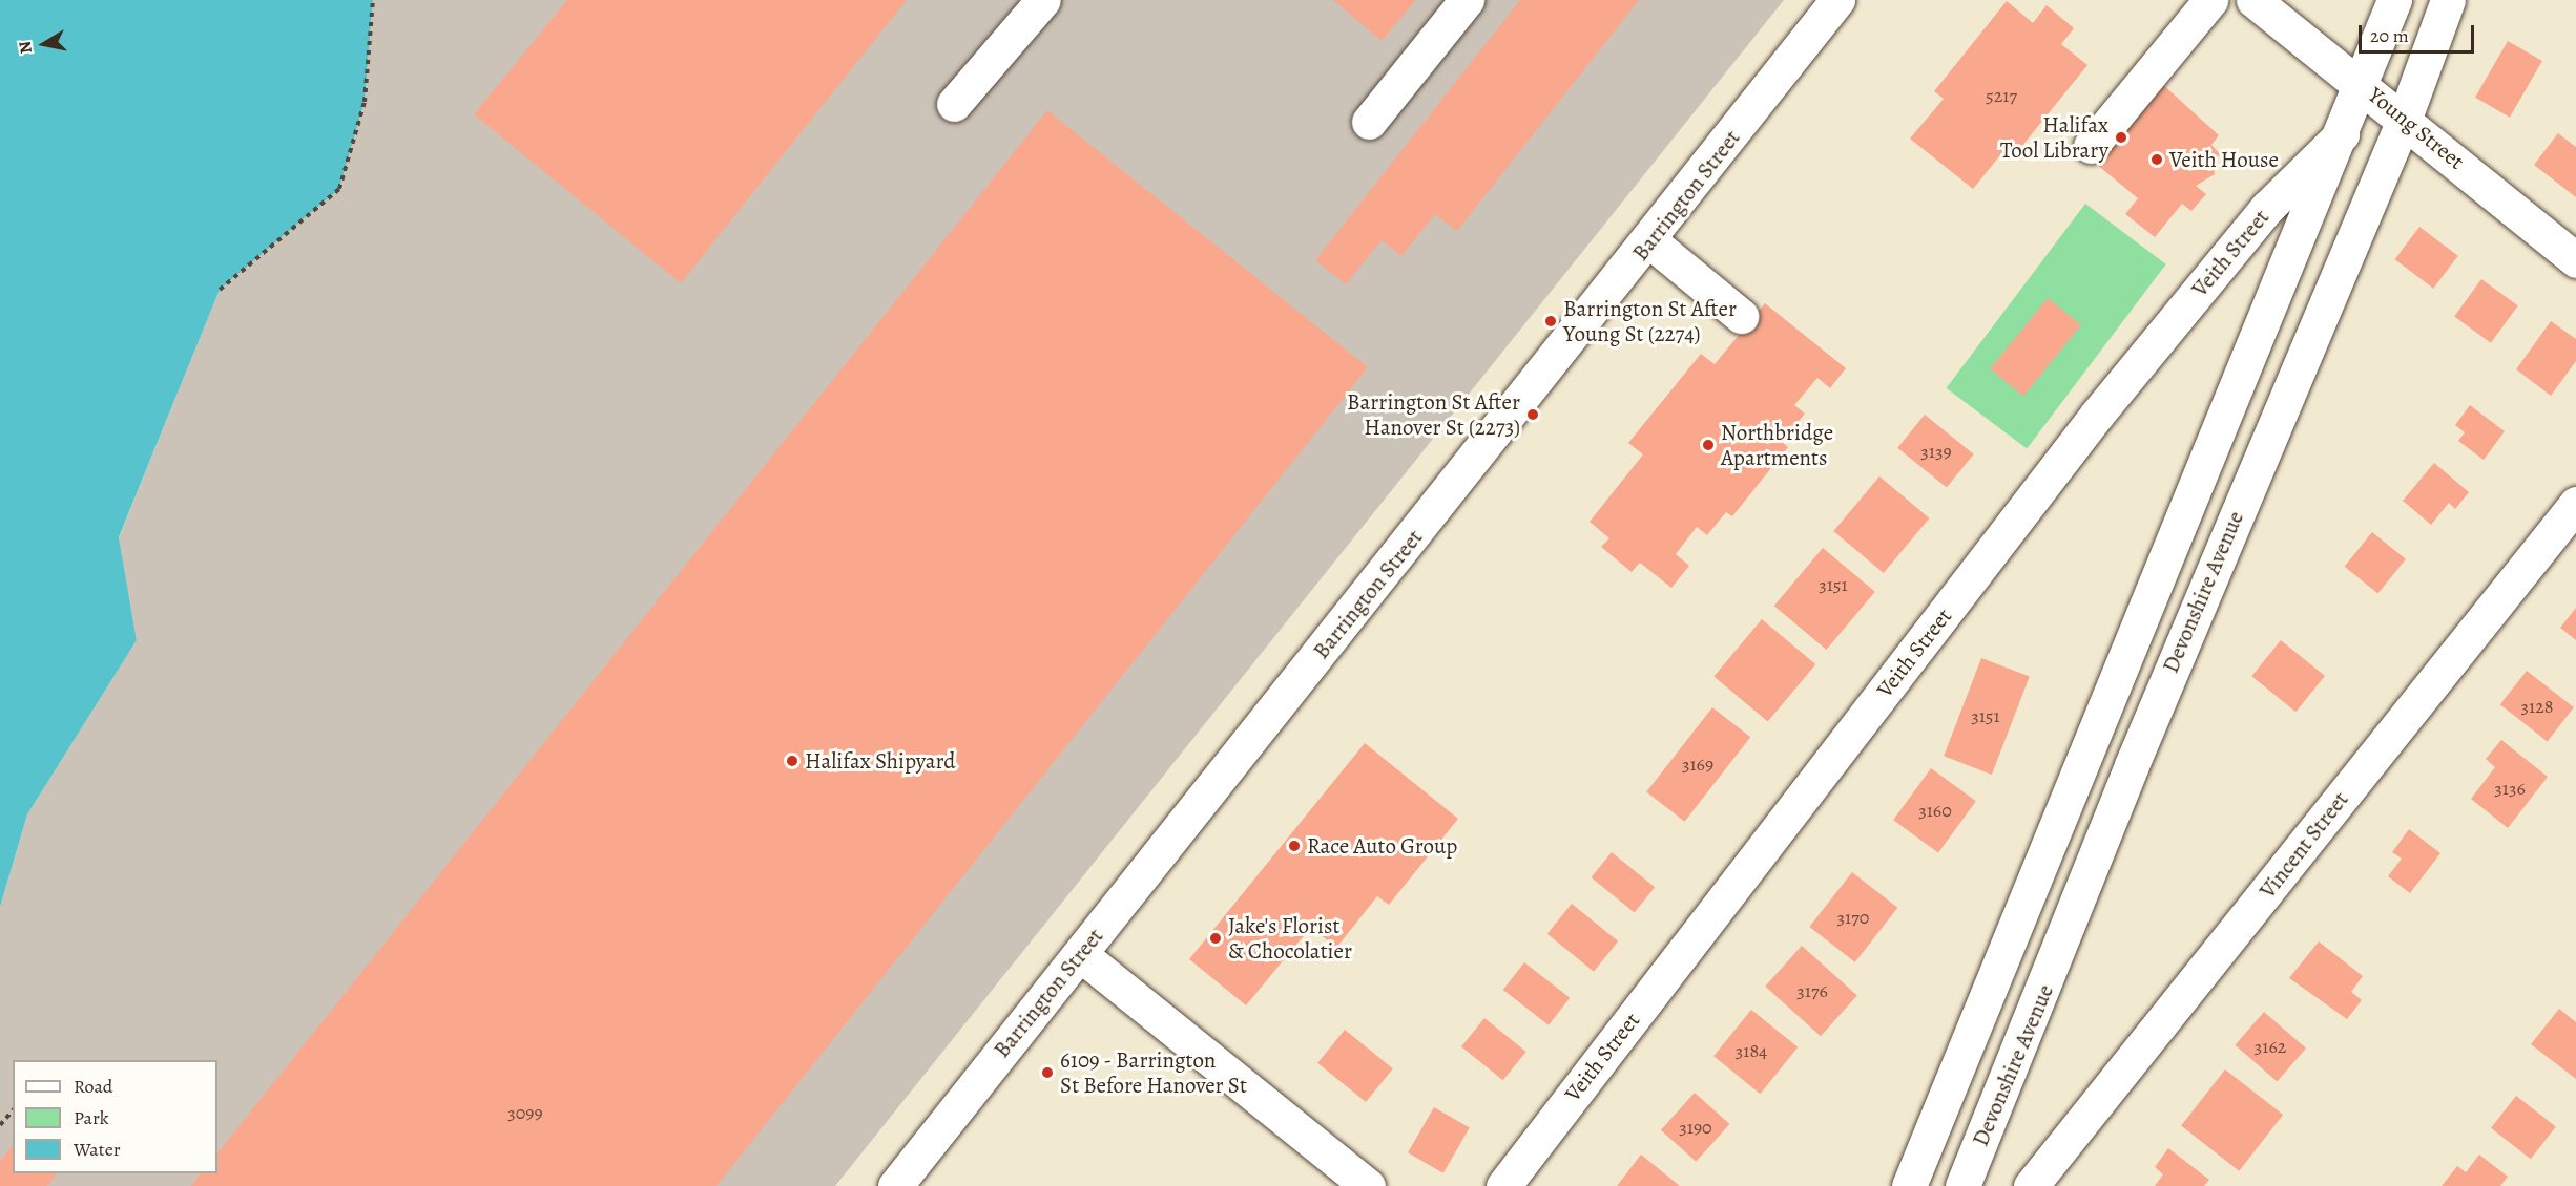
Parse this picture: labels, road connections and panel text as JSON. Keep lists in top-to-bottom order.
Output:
{
  "streets": {
    "street": [
      "Young Street",
      "Barrington Street",
      "Veith Street",
      "Devonshire Avenue",
      "Vincent Street"
    ]
  },
  "crossings": [
    ["Young Street", "Devonshire Avenue"],
    ["Veith Street", "Devonshire Avenue"]
  ],
  "places": [
    "Halifax Tool Library",
    "Veith House",
    "Barrington St After Young St (2274)",
    "Barrington St After Hanover St (2273)",
    "Northbridge Apartments",
    "Halifax Shipyard",
    "Race Auto Group",
    "Jake's Florist & Chocolatier",
    "6109 - Barrington St Before Hanover St"
  ],
  "house_numbers": [
    "5217",
    "3139",
    "3151",
    "3128",
    "3151",
    "3169",
    "3136",
    "3160",
    "3170",
    "3176",
    "3162",
    "3184",
    "3099",
    "3190"
  ],
  "legend": ["Road", "Park", "Water"],
  "scale_bar": "20 m",
  "north": "left"
}
